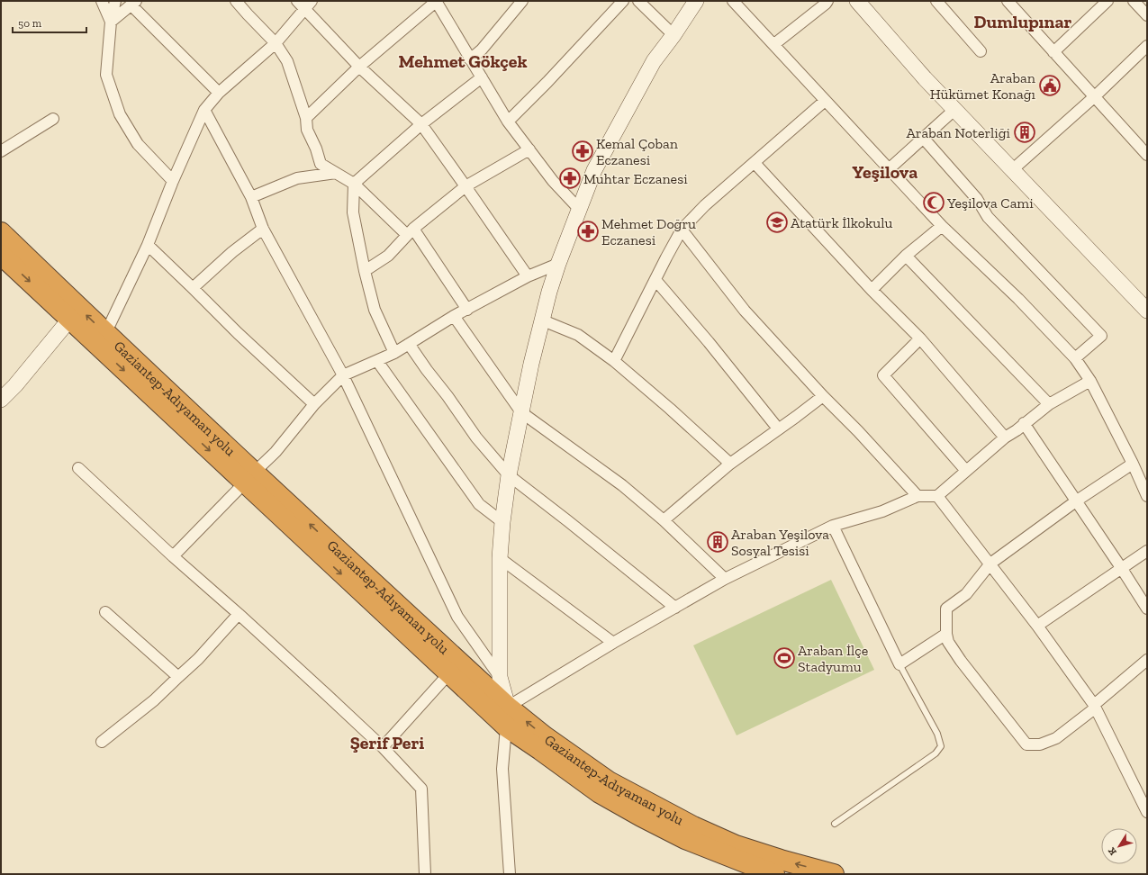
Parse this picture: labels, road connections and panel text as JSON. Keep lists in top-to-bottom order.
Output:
{
  "streets": {
    "highway": ["Gaziantep-Adıyaman yolu"]
  },
  "districts": [
    "Dumlupınar",
    "Mehmet Gökçek",
    "Yeşilova",
    "Şerif Peri"
  ],
  "places": {
    "public building": ["Araban Hükümet Konağı"],
    "building": ["Araban Noterliği", "Araban Yeşilova Sosyal Tesisi"],
    "pharmacy": ["Kemal Çoban Eczanesi", "Muhtar Eczanesi", "Mehmet Doğru Eczanesi"],
    "mosque": ["Yeşilova Cami"],
    "school or university": ["Atatürk İlkokulu"],
    "sports": ["Araban İlçe Stadyumu"]
  },
  "scale_bar": "50 m",
  "north": "bottom left"
}
